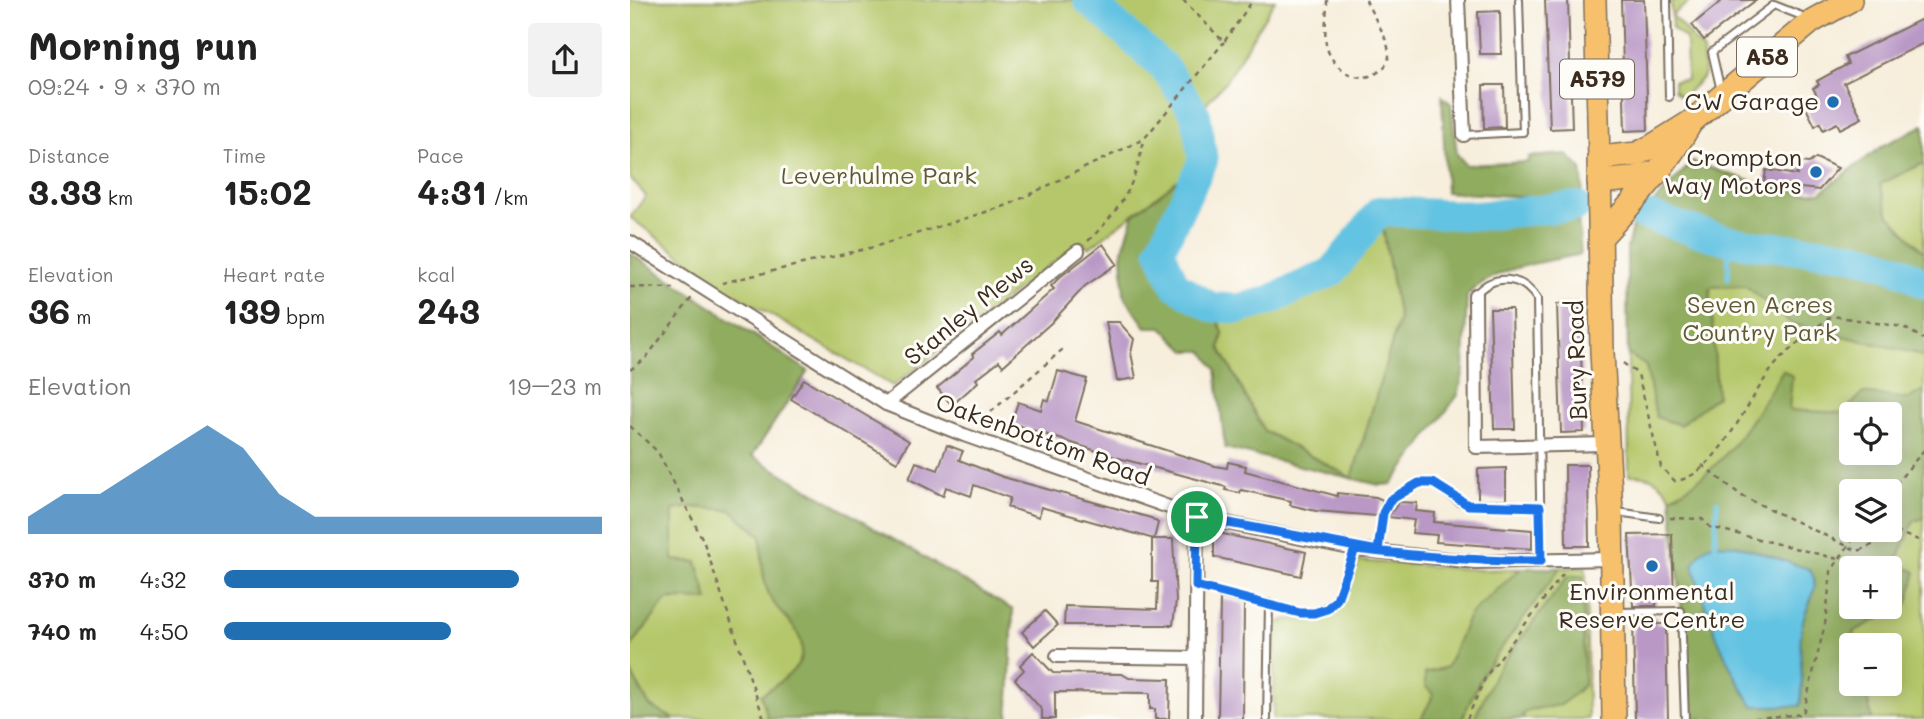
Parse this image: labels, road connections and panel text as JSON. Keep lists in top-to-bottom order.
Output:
{
  "streets": {
    "highway": ["A58", "Bury Road"],
    "main road": ["A579"],
    "street": ["Stanley Mews", "Oakenbottom Road"]
  },
  "crossings": [
    ["A58", "Bury Road"],
    ["Stanley Mews", "Oakenbottom Road"],
    ["Bury Road", "Oakenbottom Road"]
  ],
  "parks": ["Leverhulme Park", "Seven Acres Country Park"],
  "places": ["CW Garage", "Crompton Way Motors", "Environmental Reserve Centre"],
  "page": {
    "heading": ["Morning run", "09:24 · 9 × 370 m"],
    "stats": [
      ["Distance", "3.33 km"],
      ["Time", "15:02"],
      ["Pace", "4:31 /km"],
      ["Elevation", "36 m"],
      ["Heart rate", "139 bpm"],
      ["kcal", "243"]
    ],
    "chart": ["Elevation", "19–23 m"],
    "map_buttons": ["+", "−"],
    "list": [
      {
        "name": "370 m",
        "note": "4:32"
      },
      {
        "name": "740 m",
        "note": "4:50"
      }
    ]
  }
}
